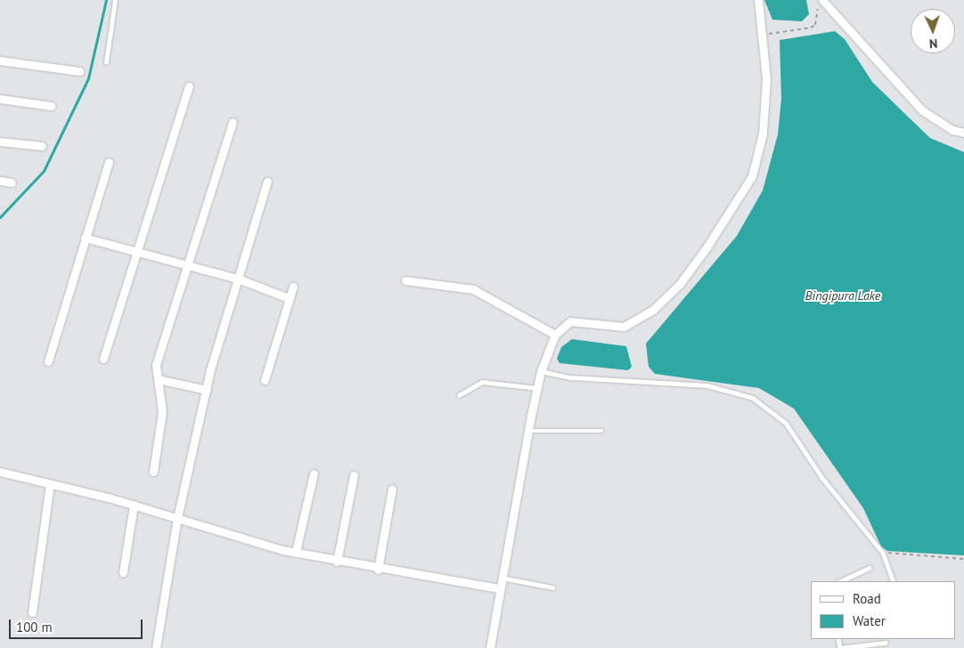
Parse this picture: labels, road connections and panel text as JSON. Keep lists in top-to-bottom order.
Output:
{
  "water": ["Bingipura Lake"],
  "legend": ["Road", "Water"],
  "scale_bar": "100 m",
  "north": "bottom"
}
